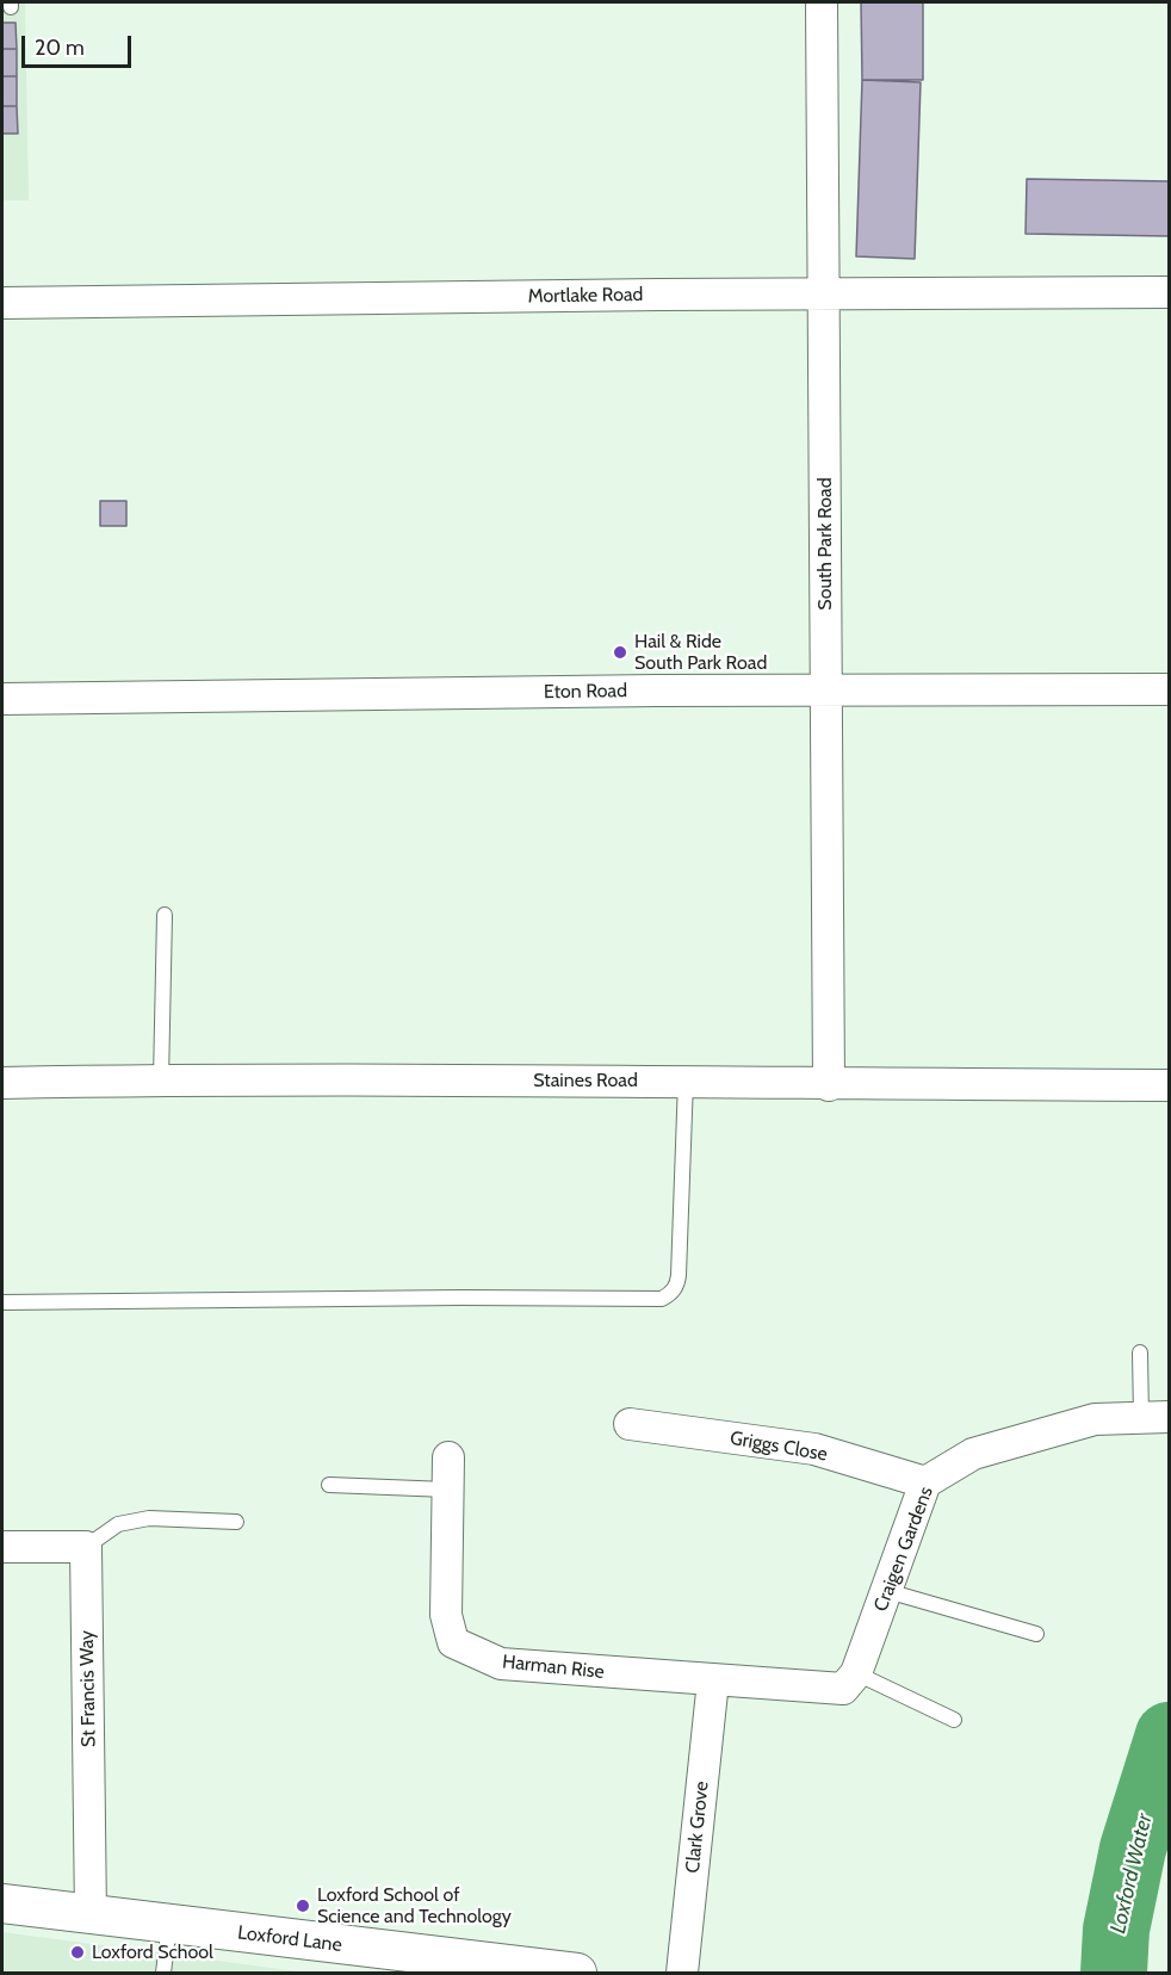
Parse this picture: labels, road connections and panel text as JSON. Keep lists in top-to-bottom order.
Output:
{
  "streets": {
    "street": [
      "Mortlake Road",
      "South Park Road",
      "Eton Road",
      "Staines Road",
      "Griggs Close",
      "Craigen Gardens",
      "Harman Rise",
      "St Francis Way",
      "Clark Grove",
      "Loxford Lane"
    ]
  },
  "crossings": [
    ["Mortlake Road", "South Park Road"],
    ["South Park Road", "Eton Road"],
    ["South Park Road", "Staines Road"],
    ["Griggs Close", "Craigen Gardens"],
    ["Harman Rise", "Clark Grove"],
    ["St Francis Way", "Loxford Lane"]
  ],
  "water": ["Loxford Water"],
  "places": ["Hail & Ride South Park Road", "Loxford School of Science and Technology", "Loxford School"],
  "scale_bar": "20 m"
}
